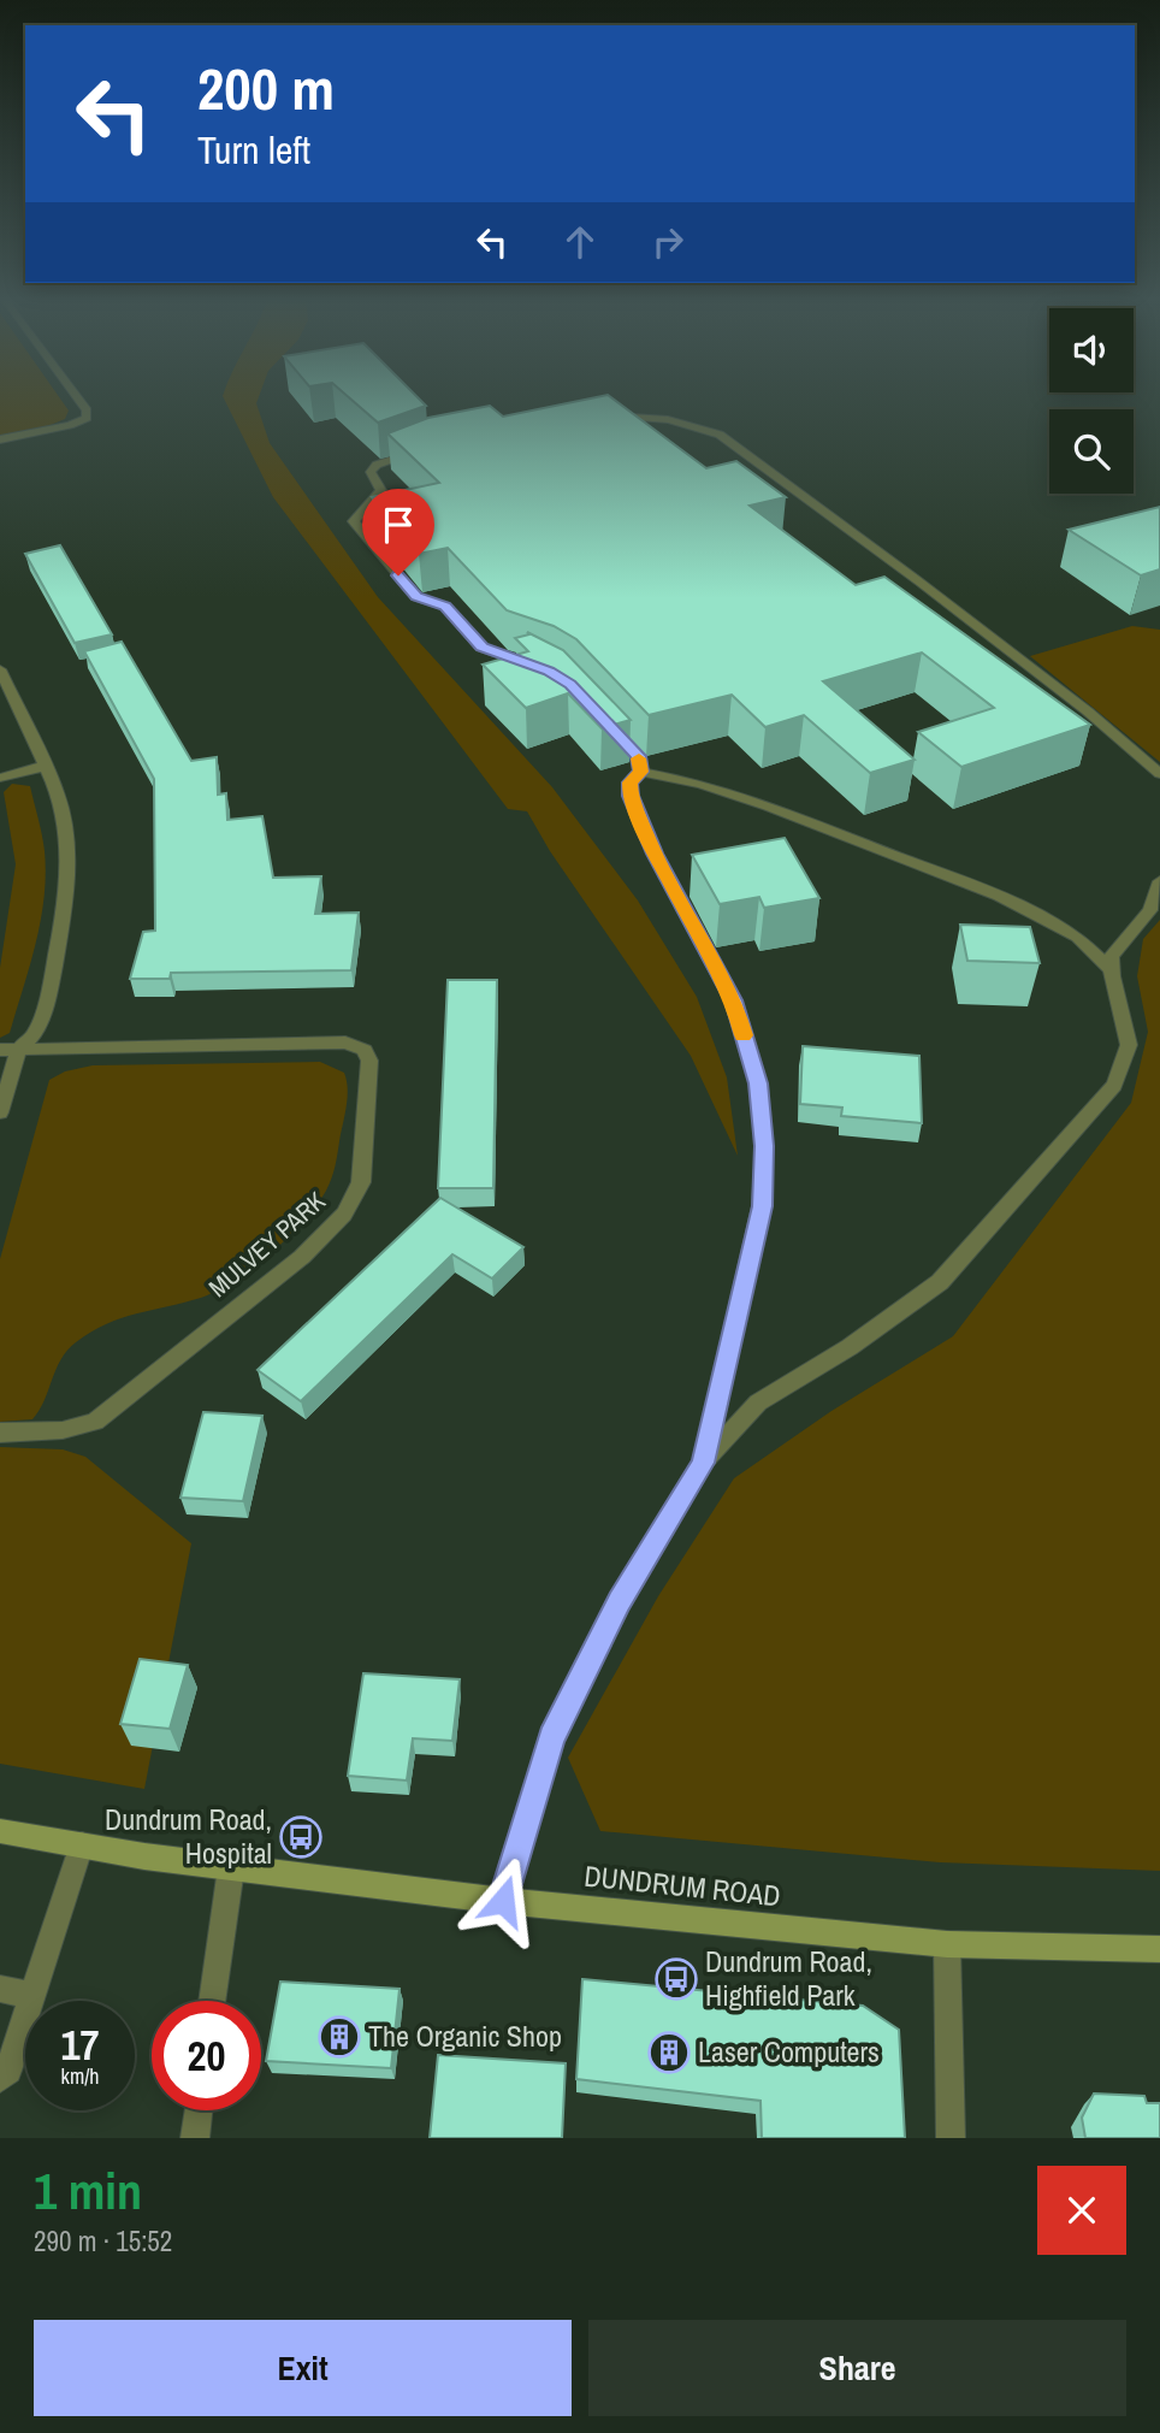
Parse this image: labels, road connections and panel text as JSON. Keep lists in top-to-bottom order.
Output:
{
  "streets": {
    "main road": ["DUNDRUM ROAD"],
    "street": ["MULVEY PARK"]
  },
  "places": {
    "bus stop": ["Dundrum Road, Hospital", "Dundrum Road, Highfield Park"],
    "building": ["The Organic Shop", "Laser Computers"]
  },
  "page": {
    "turn": ["200 m", "Turn left"],
    "speed": "17 km/h",
    "limit": "20",
    "heading": ["1 min", "290 m · 15:52"],
    "buttons": ["Exit", "Share"]
  }
}
